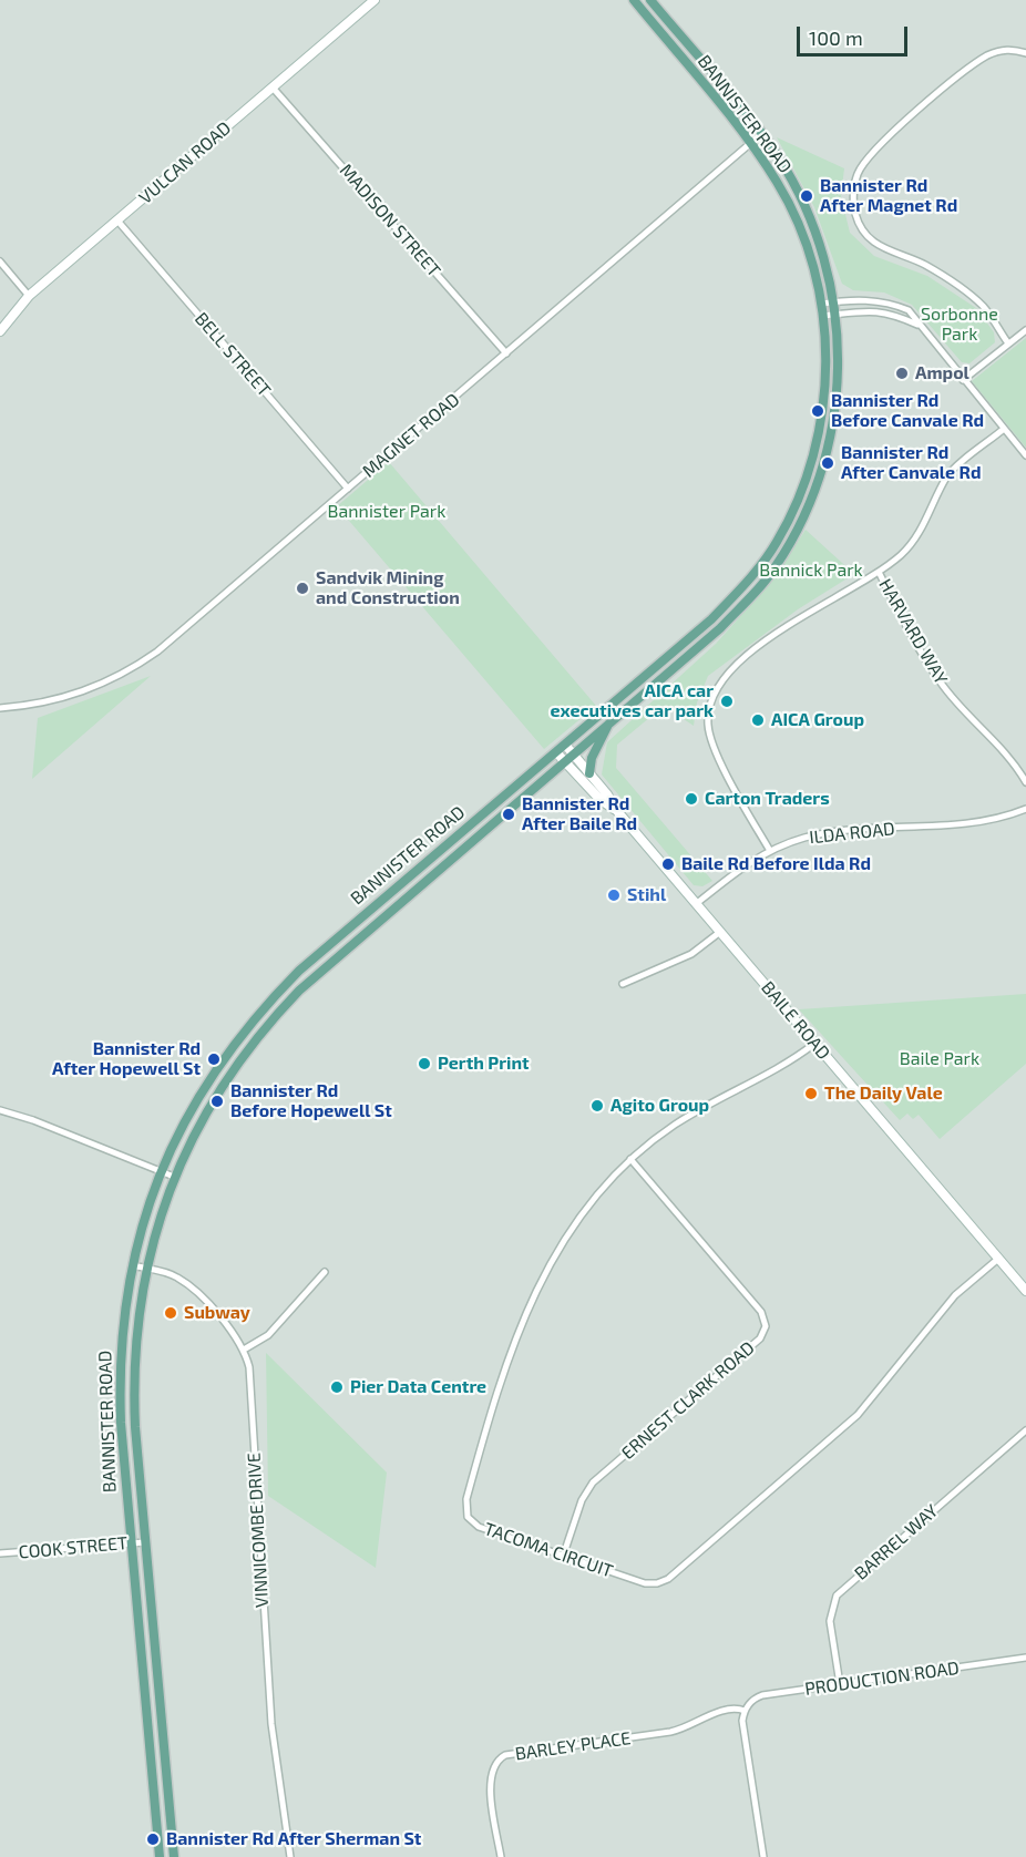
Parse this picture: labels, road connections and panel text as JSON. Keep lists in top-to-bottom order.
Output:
{
  "streets": {
    "main road": ["BANNISTER ROAD"],
    "street": [
      "VULCAN ROAD",
      "MADISON STREET",
      "BELL STREET",
      "MAGNET ROAD",
      "HARVARD WAY",
      "ILDA ROAD",
      "BAILE ROAD",
      "ERNEST CLARK ROAD",
      "VINNICOMBE DRIVE",
      "BARREL WAY",
      "COOK STREET",
      "TACOMA CIRCUIT",
      "PRODUCTION ROAD",
      "BARLEY PLACE"
    ]
  },
  "crossings": [
    ["BANNISTER ROAD", "MAGNET ROAD"],
    ["BANNISTER ROAD", "BAILE ROAD"],
    ["BANNISTER ROAD", "VINNICOMBE DRIVE"],
    ["BANNISTER ROAD", "COOK STREET"],
    ["VULCAN ROAD", "MADISON STREET"],
    ["VULCAN ROAD", "BELL STREET"],
    ["MADISON STREET", "MAGNET ROAD"],
    ["BELL STREET", "MAGNET ROAD"],
    ["ILDA ROAD", "BAILE ROAD"],
    ["BAILE ROAD", "TACOMA CIRCUIT"],
    ["ERNEST CLARK ROAD", "TACOMA CIRCUIT"],
    ["BARREL WAY", "PRODUCTION ROAD"],
    ["PRODUCTION ROAD", "BARLEY PLACE"]
  ],
  "parks": [
    "Sorbonne Park",
    "Bannister Park",
    "Bannick Park",
    "Baile Park"
  ],
  "places": [
    "Bannister Rd After Magnet Rd",
    "Ampol",
    "Bannister Rd Before Canvale Rd",
    "Bannister Rd After Canvale Rd",
    "Sandvik Mining and Construction",
    "AICA car executives car park",
    "AICA Group",
    "Carton Traders",
    "Bannister Rd After Baile Rd",
    "Baile Rd Before Ilda Rd",
    "Stihl",
    "Bannister Rd After Hopewell St",
    "Perth Print",
    "The Daily Vale",
    "Bannister Rd Before Hopewell St",
    "Agito Group",
    "Subway",
    "Pier Data Centre",
    "Bannister Rd After Sherman St"
  ],
  "scale_bar": "100 m"
}
